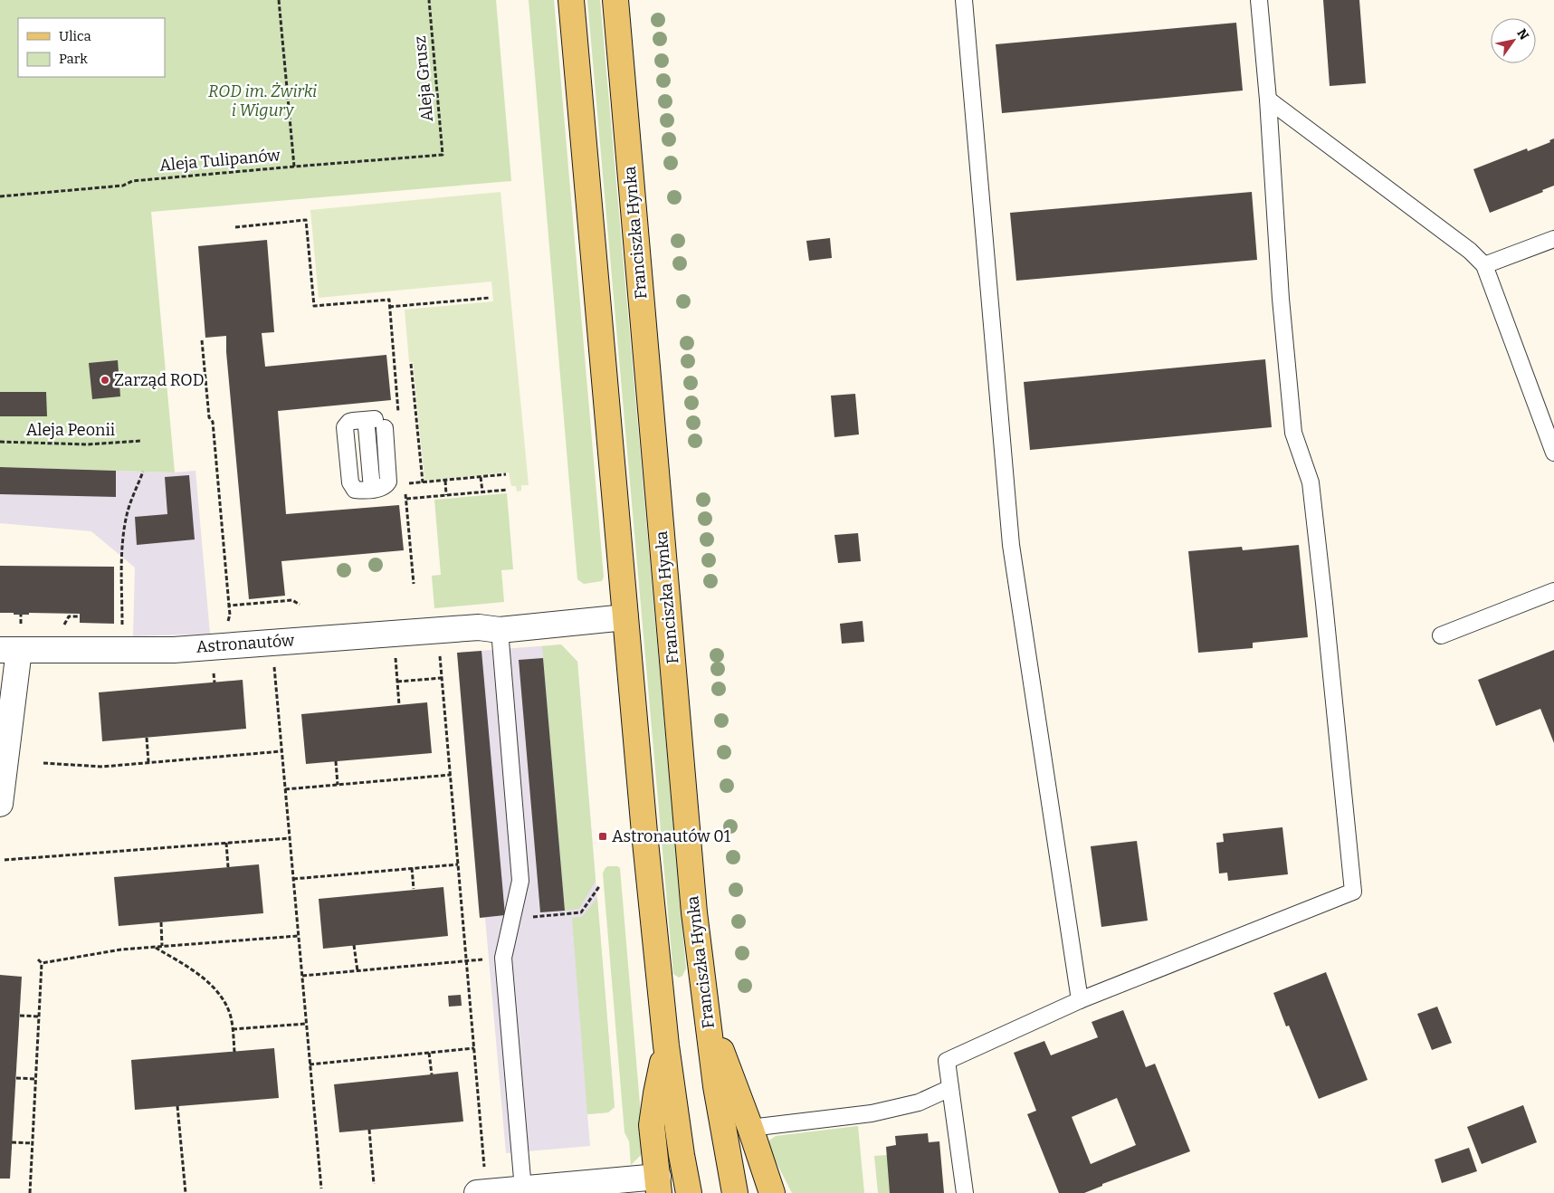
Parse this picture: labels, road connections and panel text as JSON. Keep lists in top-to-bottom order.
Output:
{
  "streets": {
    "main road": ["Franciszka Hynka"],
    "street": ["Astronautów"],
    "path": ["Aleja Grusz", "Aleja Tulipanów", "Aleja Peonii"]
  },
  "crossings": [
    ["Aleja Grusz", "Aleja Tulipanów"]
  ],
  "parks": ["ROD im. Żwirki i Wigury"],
  "places": {
    "other": ["Zarząd ROD"],
    "transit": ["Astronautów 01"]
  },
  "legend": ["Ulica", "Park"],
  "north": "top right"
}
